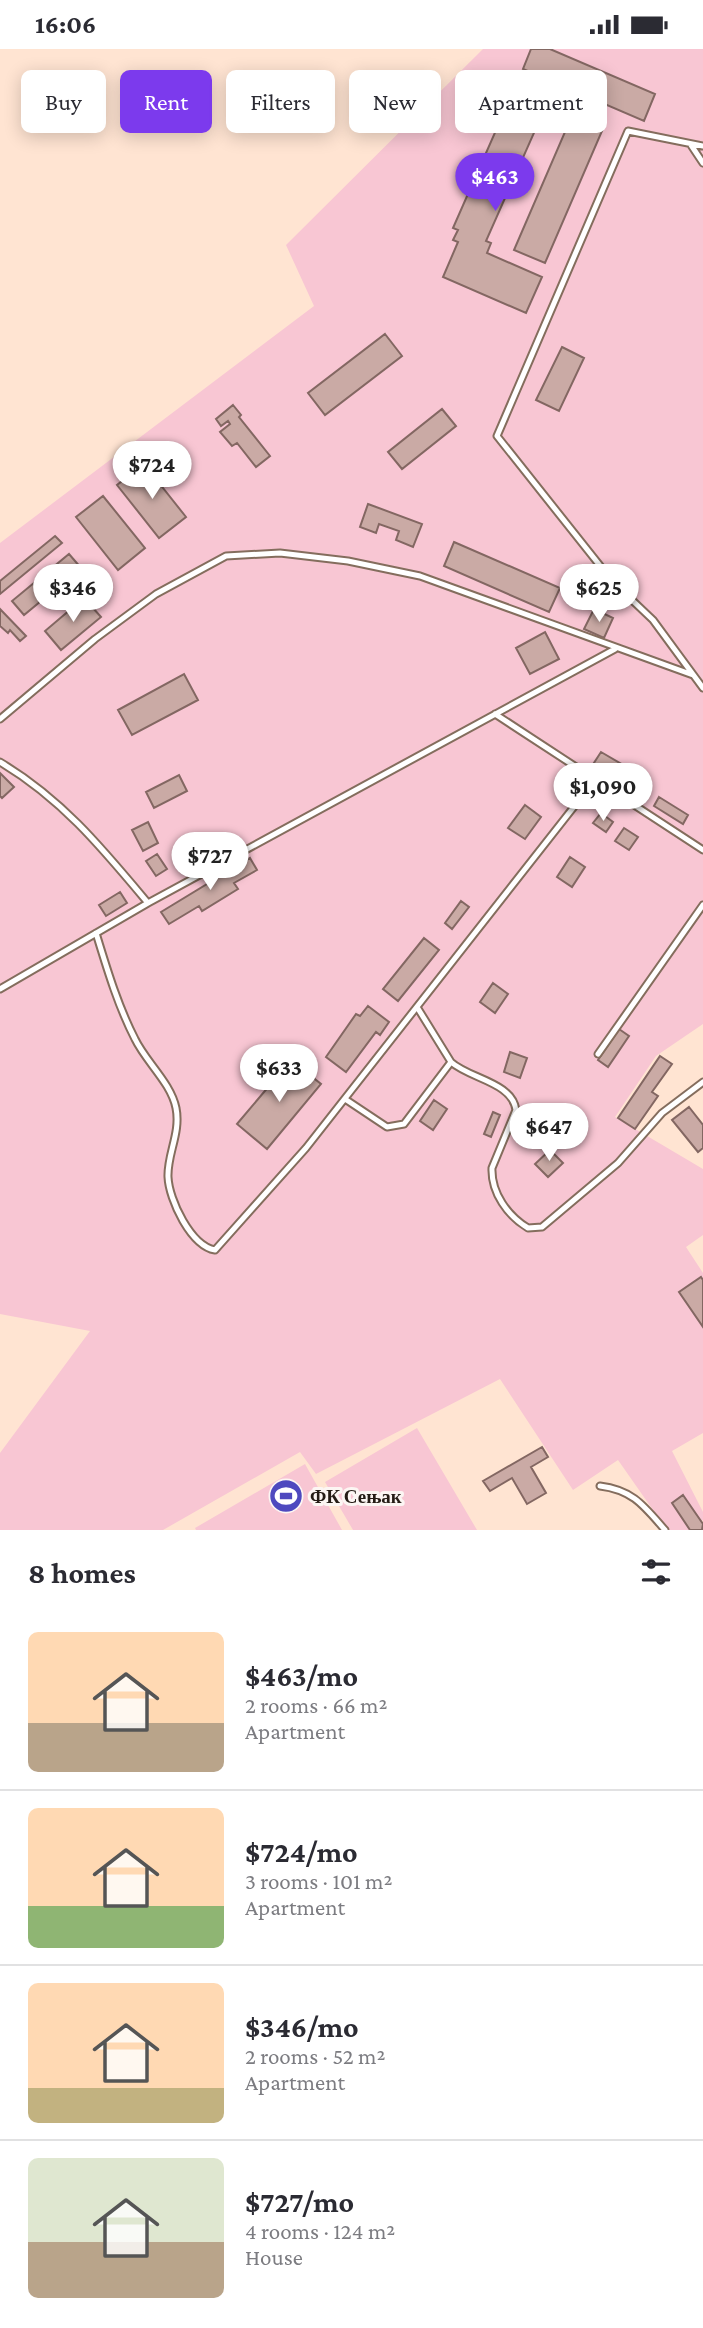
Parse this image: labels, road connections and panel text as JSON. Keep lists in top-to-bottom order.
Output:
{
  "places": {
    "sports": ["ФК Сењак"]
  },
  "page": {
    "status": "16:06",
    "chip": [
      "Buy",
      "Rent",
      "Filters",
      "New",
      "Apartment"
    ],
    "price": [
      "$463",
      "$724",
      "$346",
      "$625",
      "$1,090",
      "$727",
      "$633",
      "$647"
    ],
    "heading": "8 homes",
    "list": [
      {
        "name": "$463/mo",
        "note": "2 rooms · 66 m² · Apartment"
      },
      {
        "name": "$724/mo",
        "note": "3 rooms · 101 m² · Apartment"
      },
      {
        "name": "$346/mo",
        "note": "2 rooms · 52 m² · Apartment"
      },
      {
        "name": "$727/mo",
        "note": "4 rooms · 124 m² · House"
      }
    ]
  }
}
